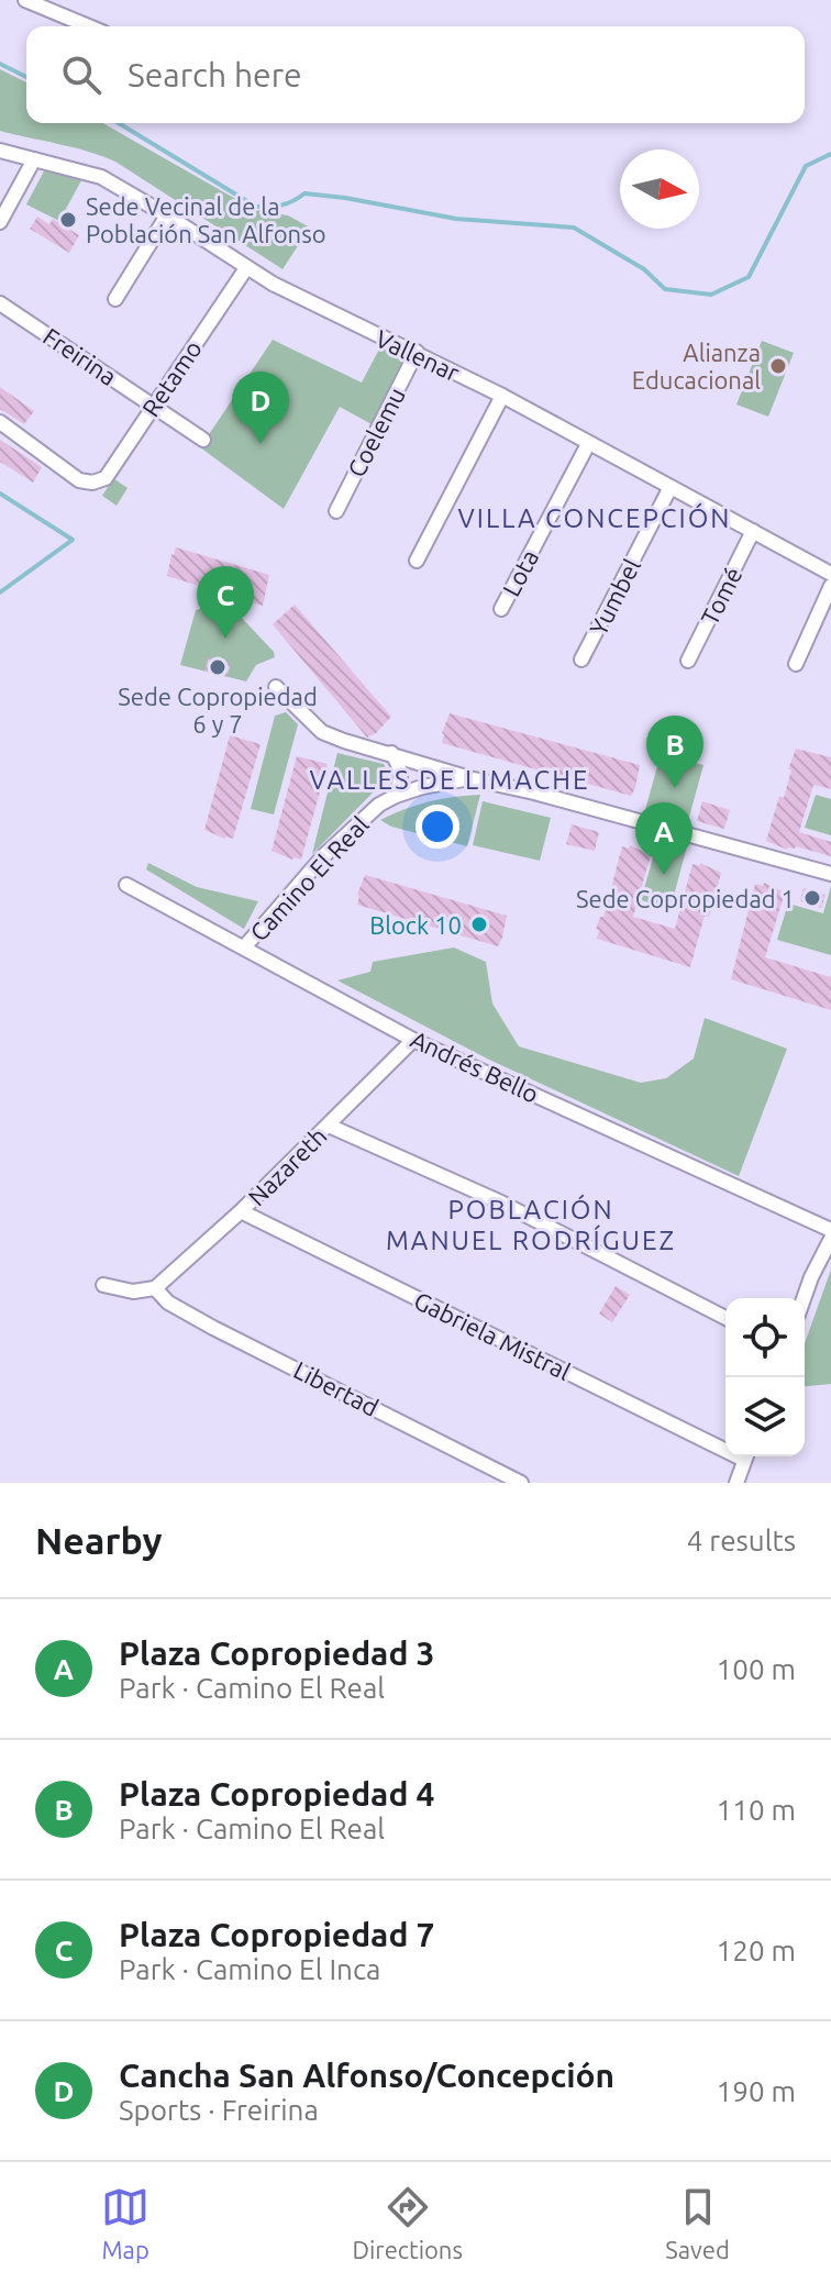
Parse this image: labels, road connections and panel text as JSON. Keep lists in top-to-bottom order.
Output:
{
  "streets": {
    "street": [
      "Vallenar",
      "Freirina",
      "Retamo",
      "Coelemu",
      "Lota",
      "Tomé",
      "Yumbel",
      "Camino El Real",
      "Andrés Bello",
      "Nazareth",
      "Gabriela Mistral",
      "Libertad"
    ]
  },
  "crossings": [
    ["Vallenar", "Retamo"],
    ["Vallenar", "Coelemu"],
    ["Vallenar", "Lota"],
    ["Vallenar", "Tomé"],
    ["Vallenar", "Yumbel"],
    ["Freirina", "Retamo"],
    ["Camino El Real", "Andrés Bello"],
    ["Andrés Bello", "Nazareth"],
    ["Nazareth", "Gabriela Mistral"],
    ["Nazareth", "Libertad"]
  ],
  "districts": ["VILLA CONCEPCIÓN", "VALLES DE LIMACHE", "POBLACIÓN MANUEL RODRÍGUEZ"],
  "places": [
    "Sede Vecinal de la Población San Alfonso",
    "Alianza Educacional",
    "Sede Copropiedad 6 y 7",
    "Sede Copropiedad 1",
    "Block 10"
  ],
  "north": "right",
  "page": {
    "search": "Search here",
    "pins": [
      "D",
      "C",
      "B",
      "A"
    ],
    "heading": ["Nearby", "4 results"],
    "list": [
      {
        "mark": "A",
        "name": "Plaza Copropiedad 3",
        "note": "Park · Camino El Real",
        "value": "100 m"
      },
      {
        "mark": "B",
        "name": "Plaza Copropiedad 4",
        "note": "Park · Camino El Real",
        "value": "110 m"
      },
      {
        "mark": "C",
        "name": "Plaza Copropiedad 7",
        "note": "Park · Camino El Inca",
        "value": "120 m"
      },
      {
        "mark": "D",
        "name": "Cancha San Alfonso/Concepción",
        "note": "Sports · Freirina",
        "value": "190 m"
      }
    ],
    "nav": ["Map", "Directions", "Saved"]
  }
}
